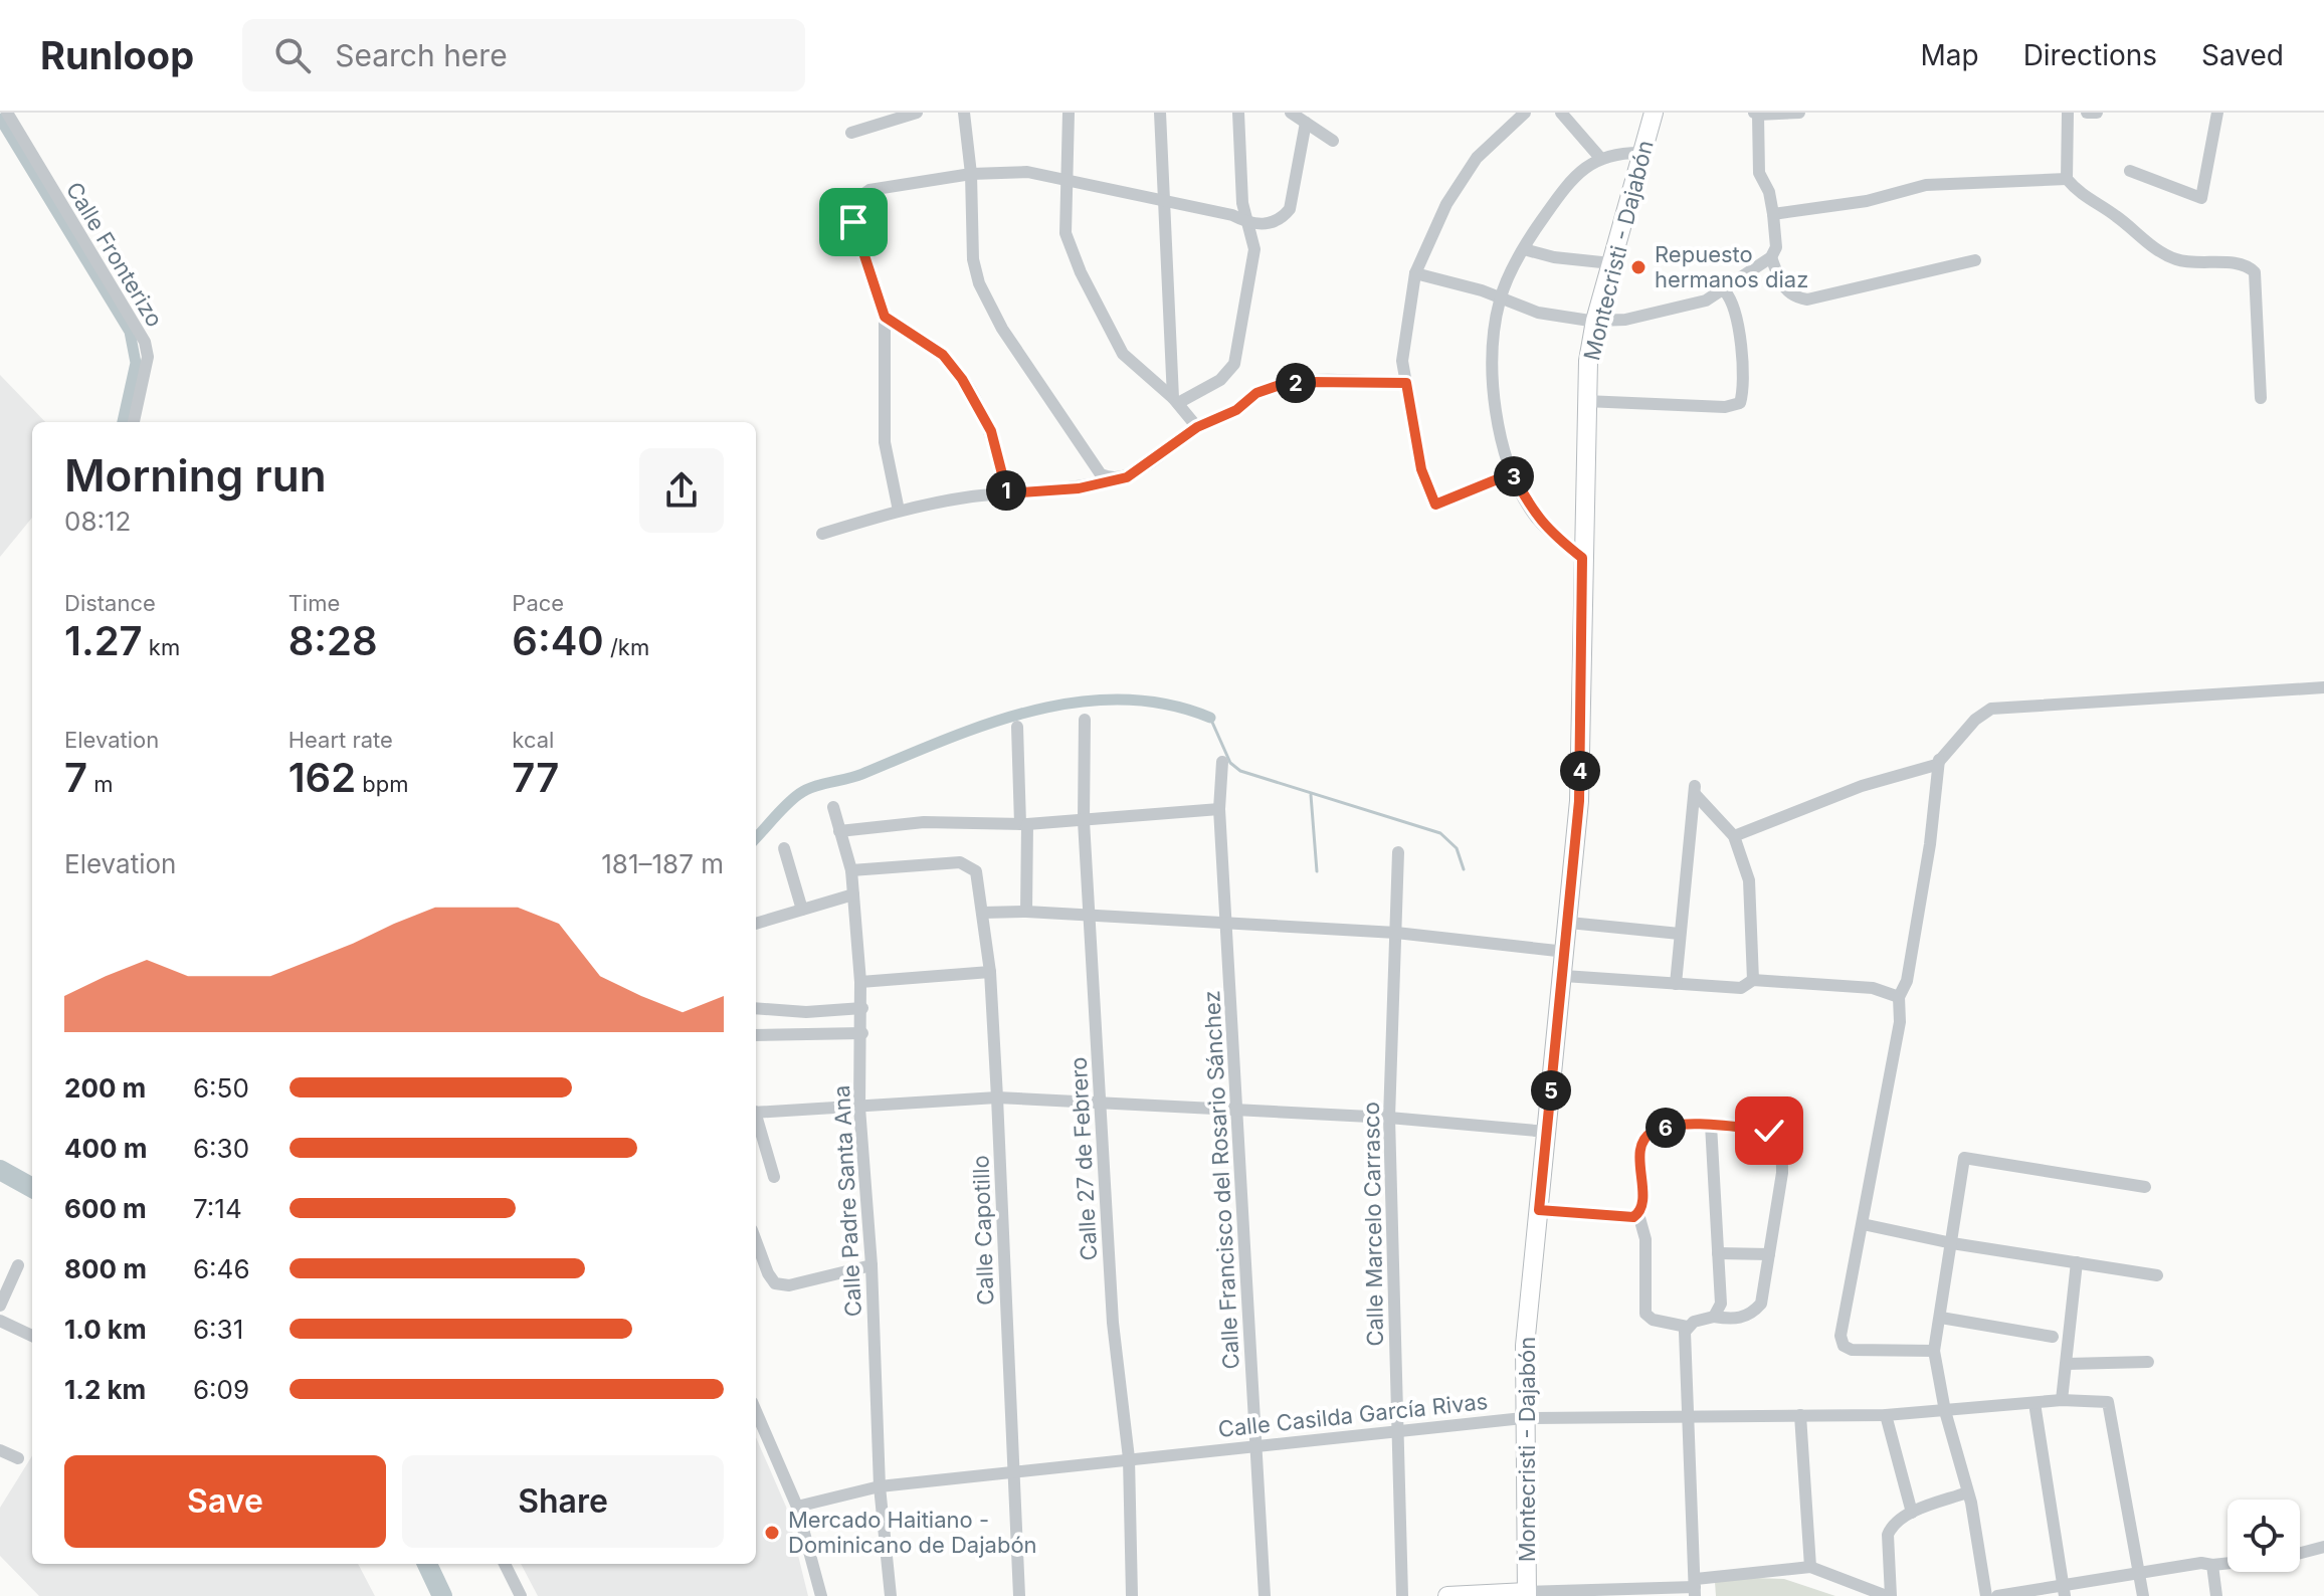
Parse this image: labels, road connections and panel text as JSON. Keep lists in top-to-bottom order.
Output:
{
  "streets": {
    "main road": ["Montecristi - Dajabón"],
    "street": [
      "Calle Fronterizo",
      "Calle 27 de Febrero",
      "Calle Francisco del Rosario Sánchez",
      "Calle Padre Santa Ana",
      "Calle Marcelo Carrasco",
      "Calle Capotillo",
      "Calle Casilda García Rivas"
    ]
  },
  "crossings": [
    ["Montecristi - Dajabón", "Calle Casilda García Rivas"],
    ["Calle 27 de Febrero", "Calle Casilda García Rivas"],
    ["Calle Francisco del Rosario Sánchez", "Calle Casilda García Rivas"],
    ["Calle Padre Santa Ana", "Calle Capotillo"],
    ["Calle Padre Santa Ana", "Calle Casilda García Rivas"],
    ["Calle Marcelo Carrasco", "Calle Casilda García Rivas"],
    ["Calle Capotillo", "Calle Casilda García Rivas"]
  ],
  "places": ["Repuesto hermanos diaz", "Mercado Haitiano - Dominicano de Dajabón"],
  "page": {
    "header": "Runloop",
    "search": "Search here",
    "nav": ["Map", "Directions", "Saved"],
    "pins": [
      "2",
      "3",
      "1",
      "4",
      "5",
      "6"
    ],
    "heading": ["Morning run", "08:12"],
    "stats": [
      ["Distance", "1.27 km"],
      ["Time", "8:28"],
      ["Pace", "6:40 /km"],
      ["Elevation", "7 m"],
      ["Heart rate", "162 bpm"],
      ["kcal", "77"]
    ],
    "chart": ["Elevation", "181–187 m"],
    "list": [
      {
        "name": "200 m",
        "note": "6:50"
      },
      {
        "name": "400 m",
        "note": "6:30"
      },
      {
        "name": "600 m",
        "note": "7:14"
      },
      {
        "name": "800 m",
        "note": "6:46"
      },
      {
        "name": "1.0 km",
        "note": "6:31"
      },
      {
        "name": "1.2 km",
        "note": "6:09"
      }
    ],
    "buttons": ["Save", "Share"]
  }
}
